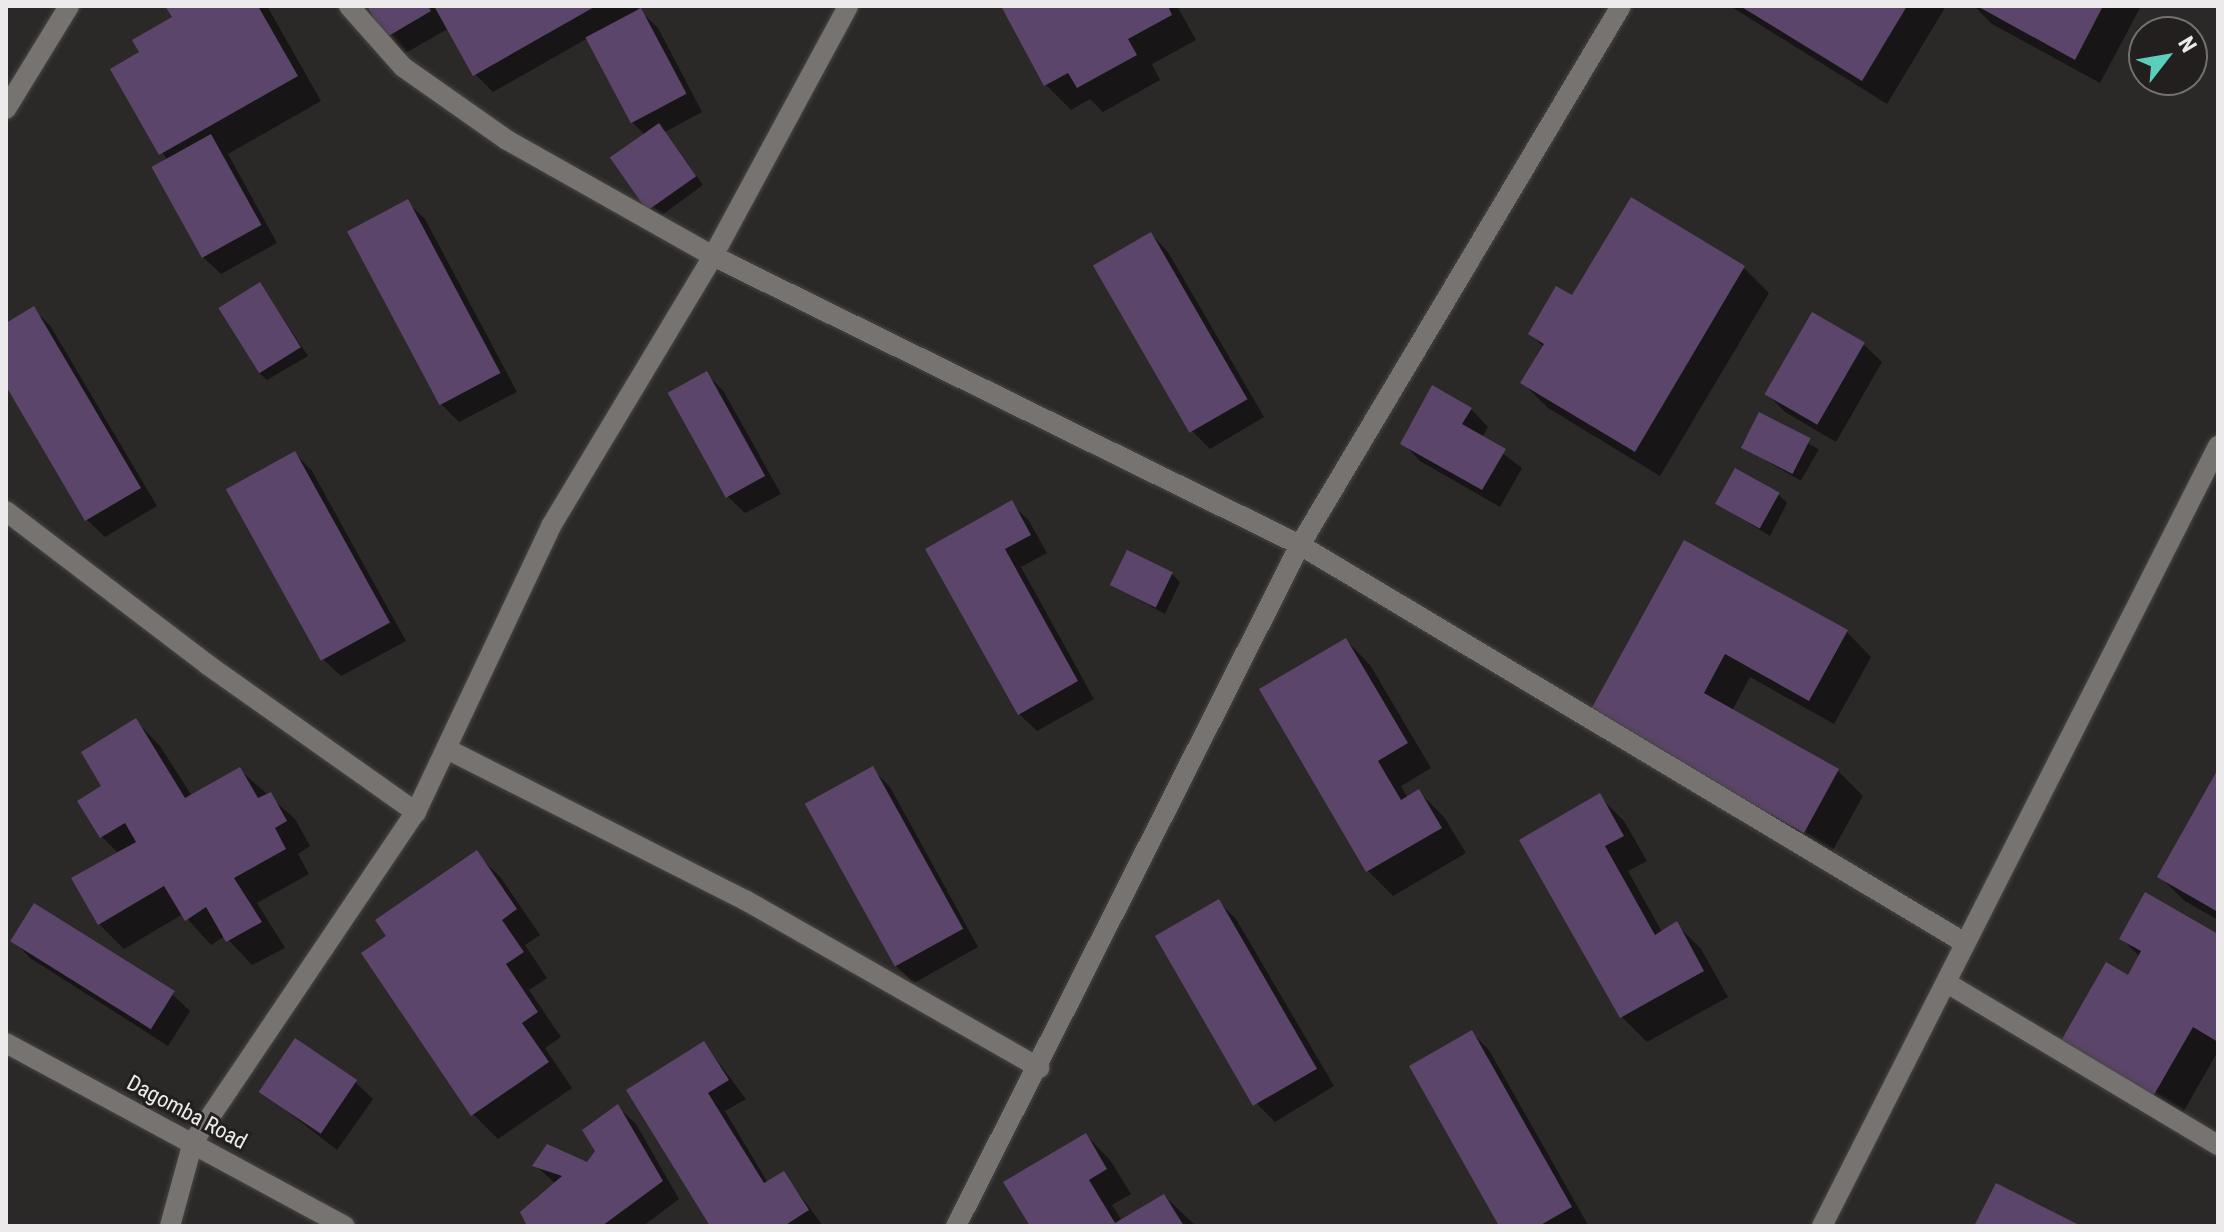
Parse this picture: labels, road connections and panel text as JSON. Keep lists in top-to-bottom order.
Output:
{
  "streets": {
    "street": ["Dagomba Road"]
  },
  "north": "top right"
}
